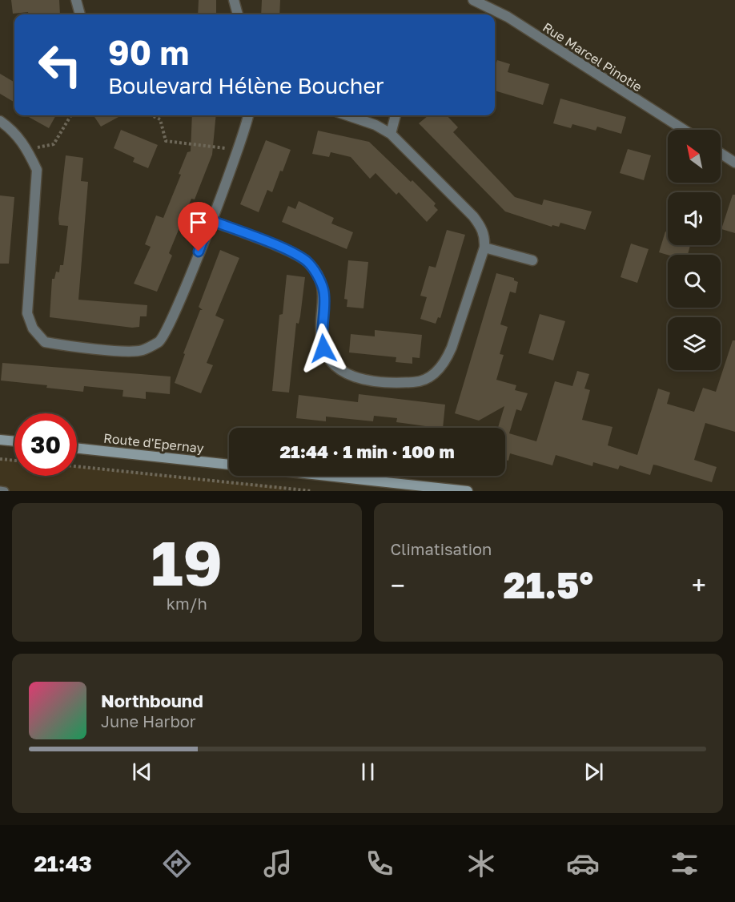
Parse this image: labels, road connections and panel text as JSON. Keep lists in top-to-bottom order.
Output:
{
  "streets": {
    "main road": ["Route d'Epernay"],
    "street": ["Rue Marcel Pinotie"]
  },
  "north": "top left",
  "page": {
    "turn": ["90 m", "Boulevard Hélène Boucher"],
    "limit": "30",
    "trip": "21:44 · 1 min · 100 m",
    "tile": [
      ["19", "km/h"],
      "Climatisation"
    ],
    "heat": ["−", "21.5°", "+"],
    "song": ["Northbound", "June Harbor"],
    "tabs": "21:43"
  }
}
